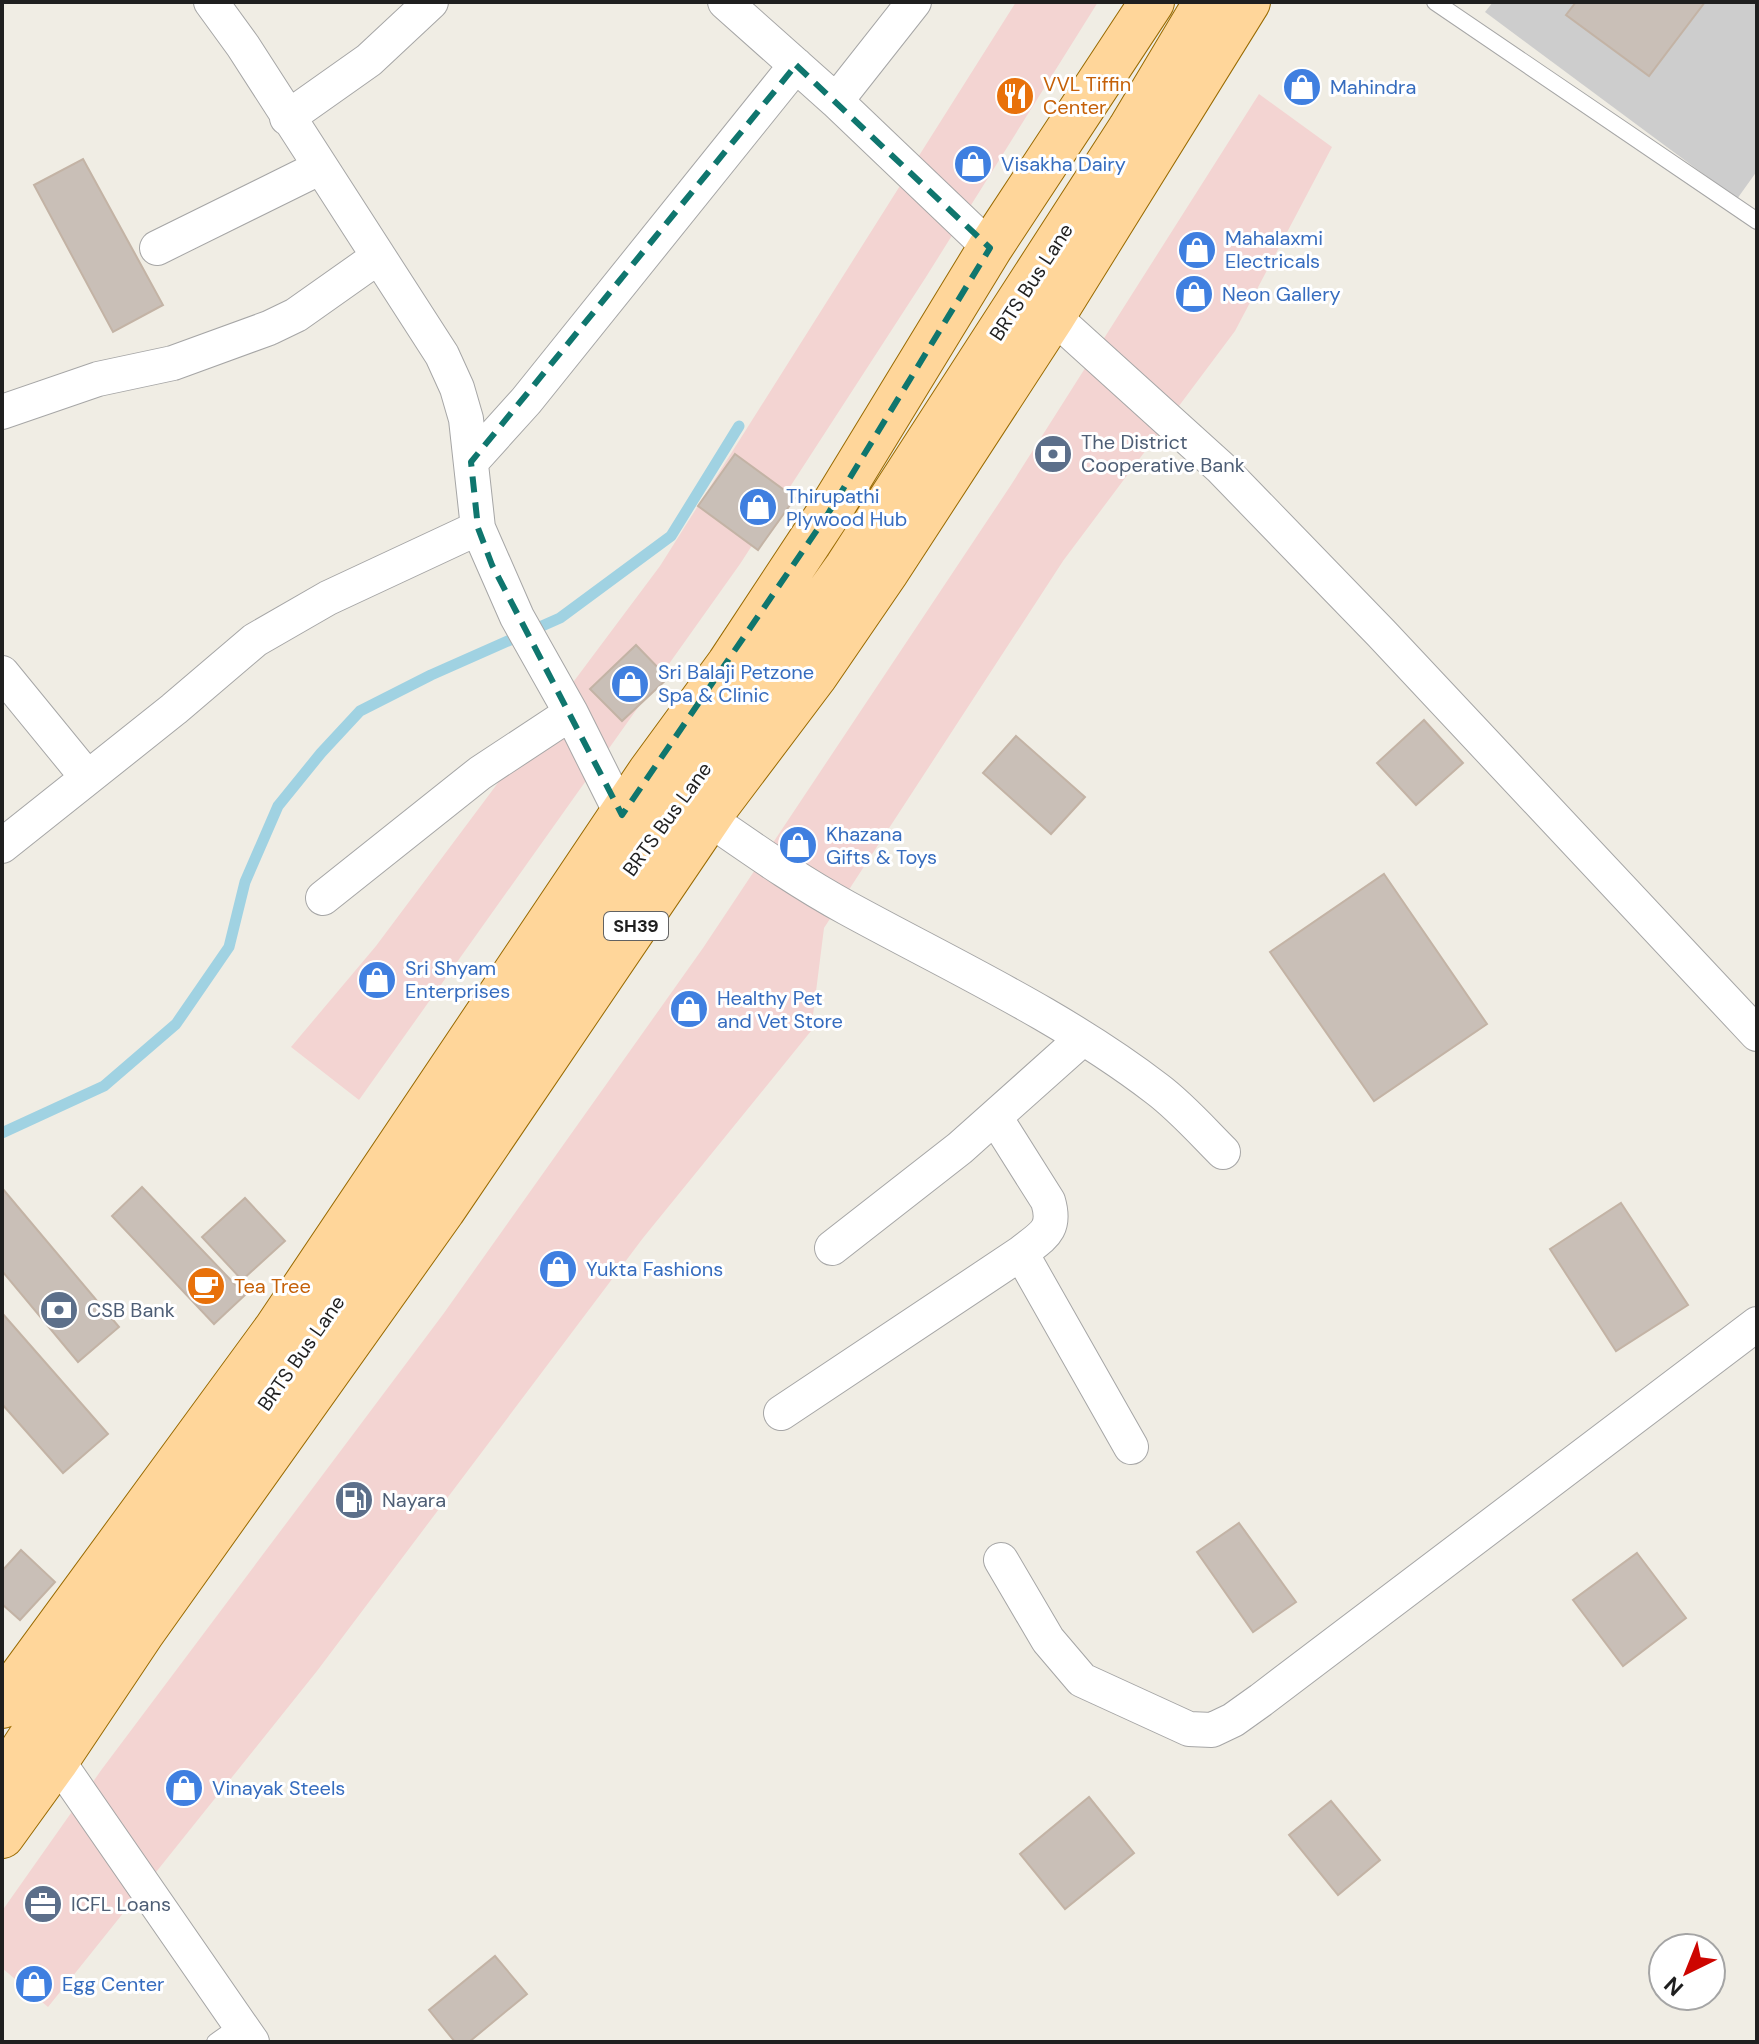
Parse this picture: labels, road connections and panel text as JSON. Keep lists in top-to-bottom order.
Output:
{
  "streets": {
    "main road": ["BRTS Bus Lane", "SH39"]
  },
  "crossings": [
    ["BRTS Bus Lane", "SH39"]
  ],
  "places": {
    "shop": [
      "Mahindra",
      "Visakha Dairy",
      "Mahalaxmi Electricals",
      "Neon Gallery",
      "Thirupathi Plywood Hub",
      "Sri Balaji Petzone Spa & Clinic",
      "Khazana Gifts & Toys",
      "Sri Shyam Enterprises",
      "Healthy Pet and Vet Store",
      "Yukta Fashions",
      "Vinayak Steels",
      "Egg Center"
    ],
    "restaurant": ["VVL Tiffin Center"],
    "bank": ["The District Cooperative Bank", "CSB Bank"],
    "cafe": ["Tea Tree"],
    "fuel station": ["Nayara"],
    "office": ["ICFL Loans"]
  },
  "north": "bottom left"
}
